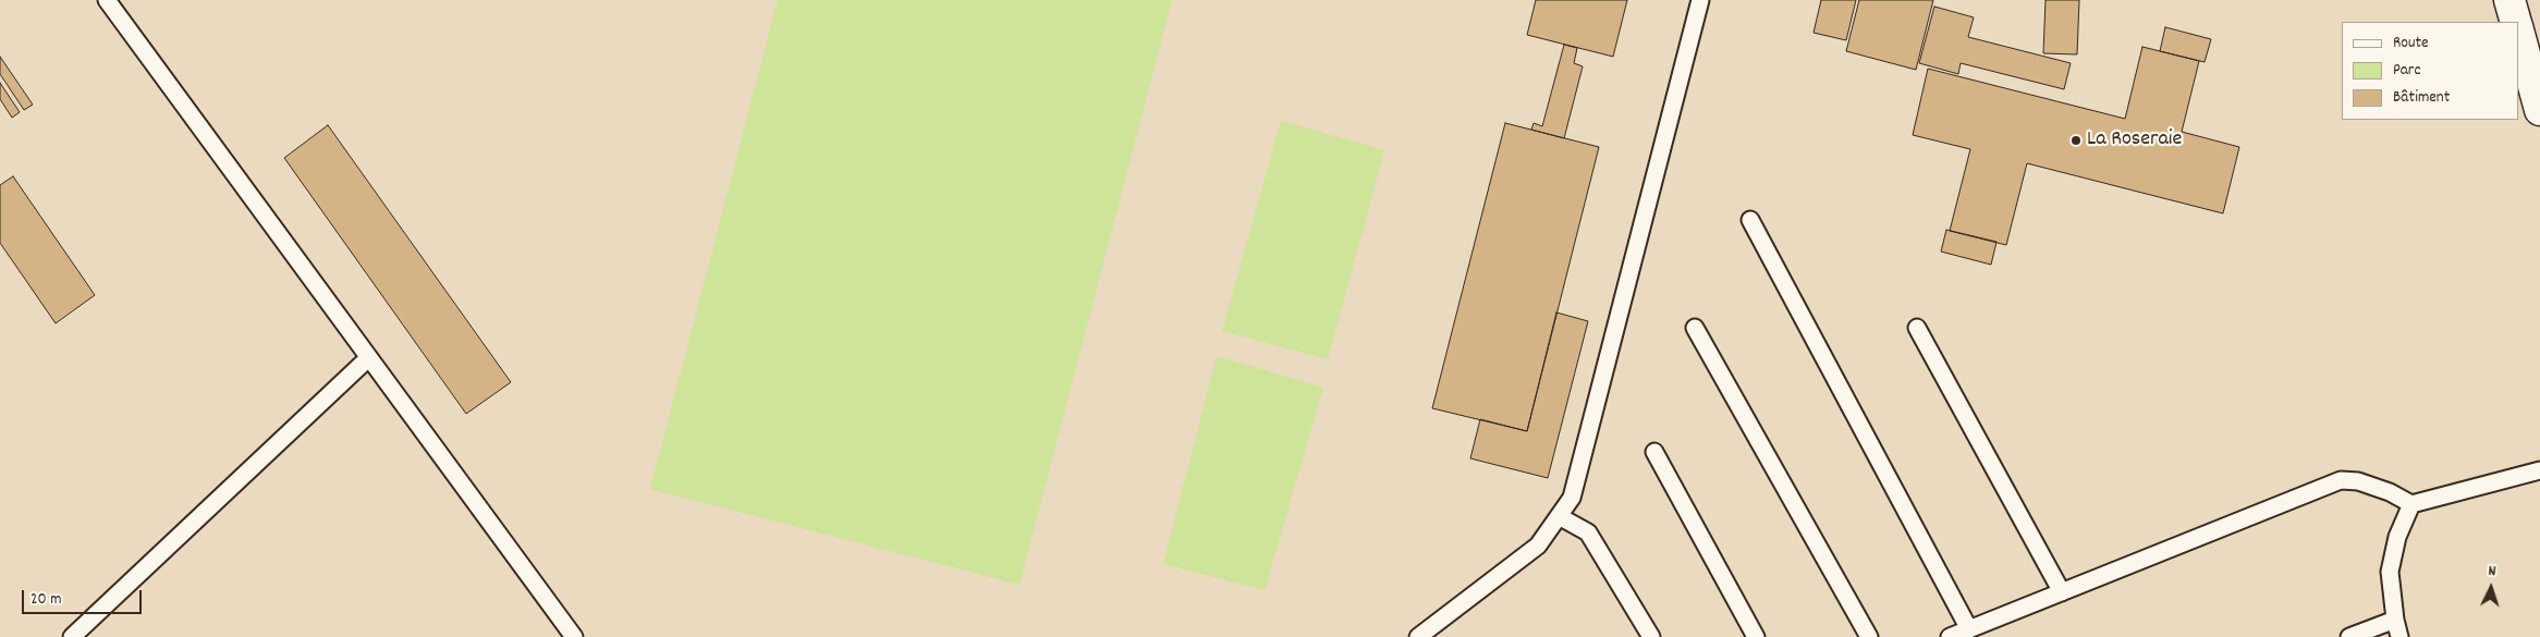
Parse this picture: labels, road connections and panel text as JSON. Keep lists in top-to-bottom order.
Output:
{
  "places": ["La Roseraie"],
  "legend": ["Route", "Parc", "Bâtiment"],
  "scale_bar": "20 m",
  "north": "top"
}
